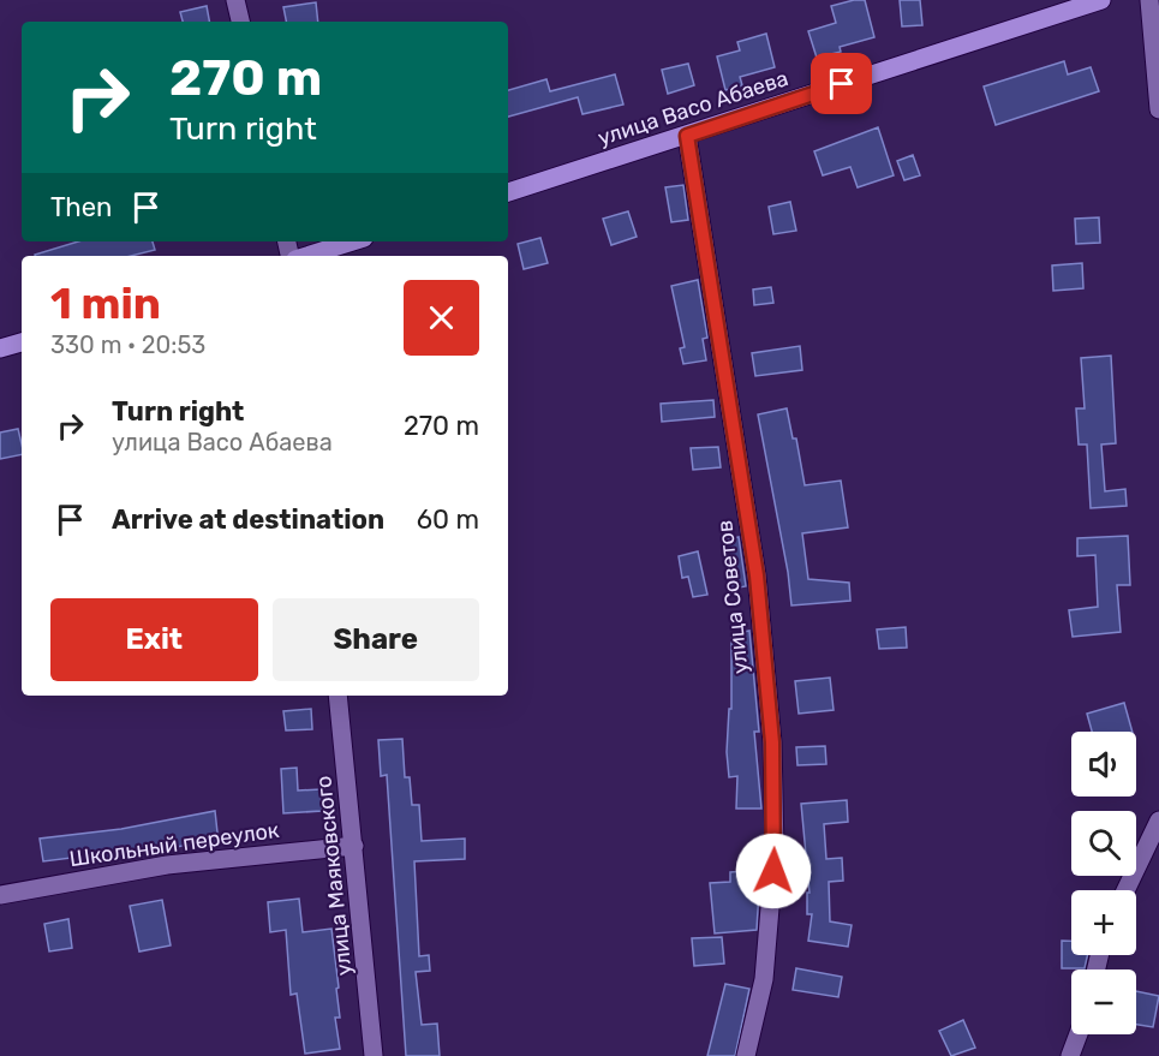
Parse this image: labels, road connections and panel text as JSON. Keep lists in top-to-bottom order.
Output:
{
  "streets": {
    "main road": ["улица Васо Абаева"],
    "street": ["улица Советов", "Школьный переулок", "улица Маяковского"]
  },
  "crossings": [
    ["улица Васо Абаева", "улица Советов"],
    ["Школьный переулок", "улица Маяковского"]
  ],
  "page": {
    "turn": ["270 m", "Turn right"],
    "then": "Then",
    "heading": ["1 min", "330 m · 20:53"],
    "list": [
      {
        "name": "Turn right",
        "note": "улица Васо Абаева",
        "value": "270 m"
      },
      {
        "name": "Arrive at destination",
        "value": "60 m"
      }
    ],
    "buttons": ["Exit", "Share"],
    "map_buttons": ["+", "−"]
  }
}
